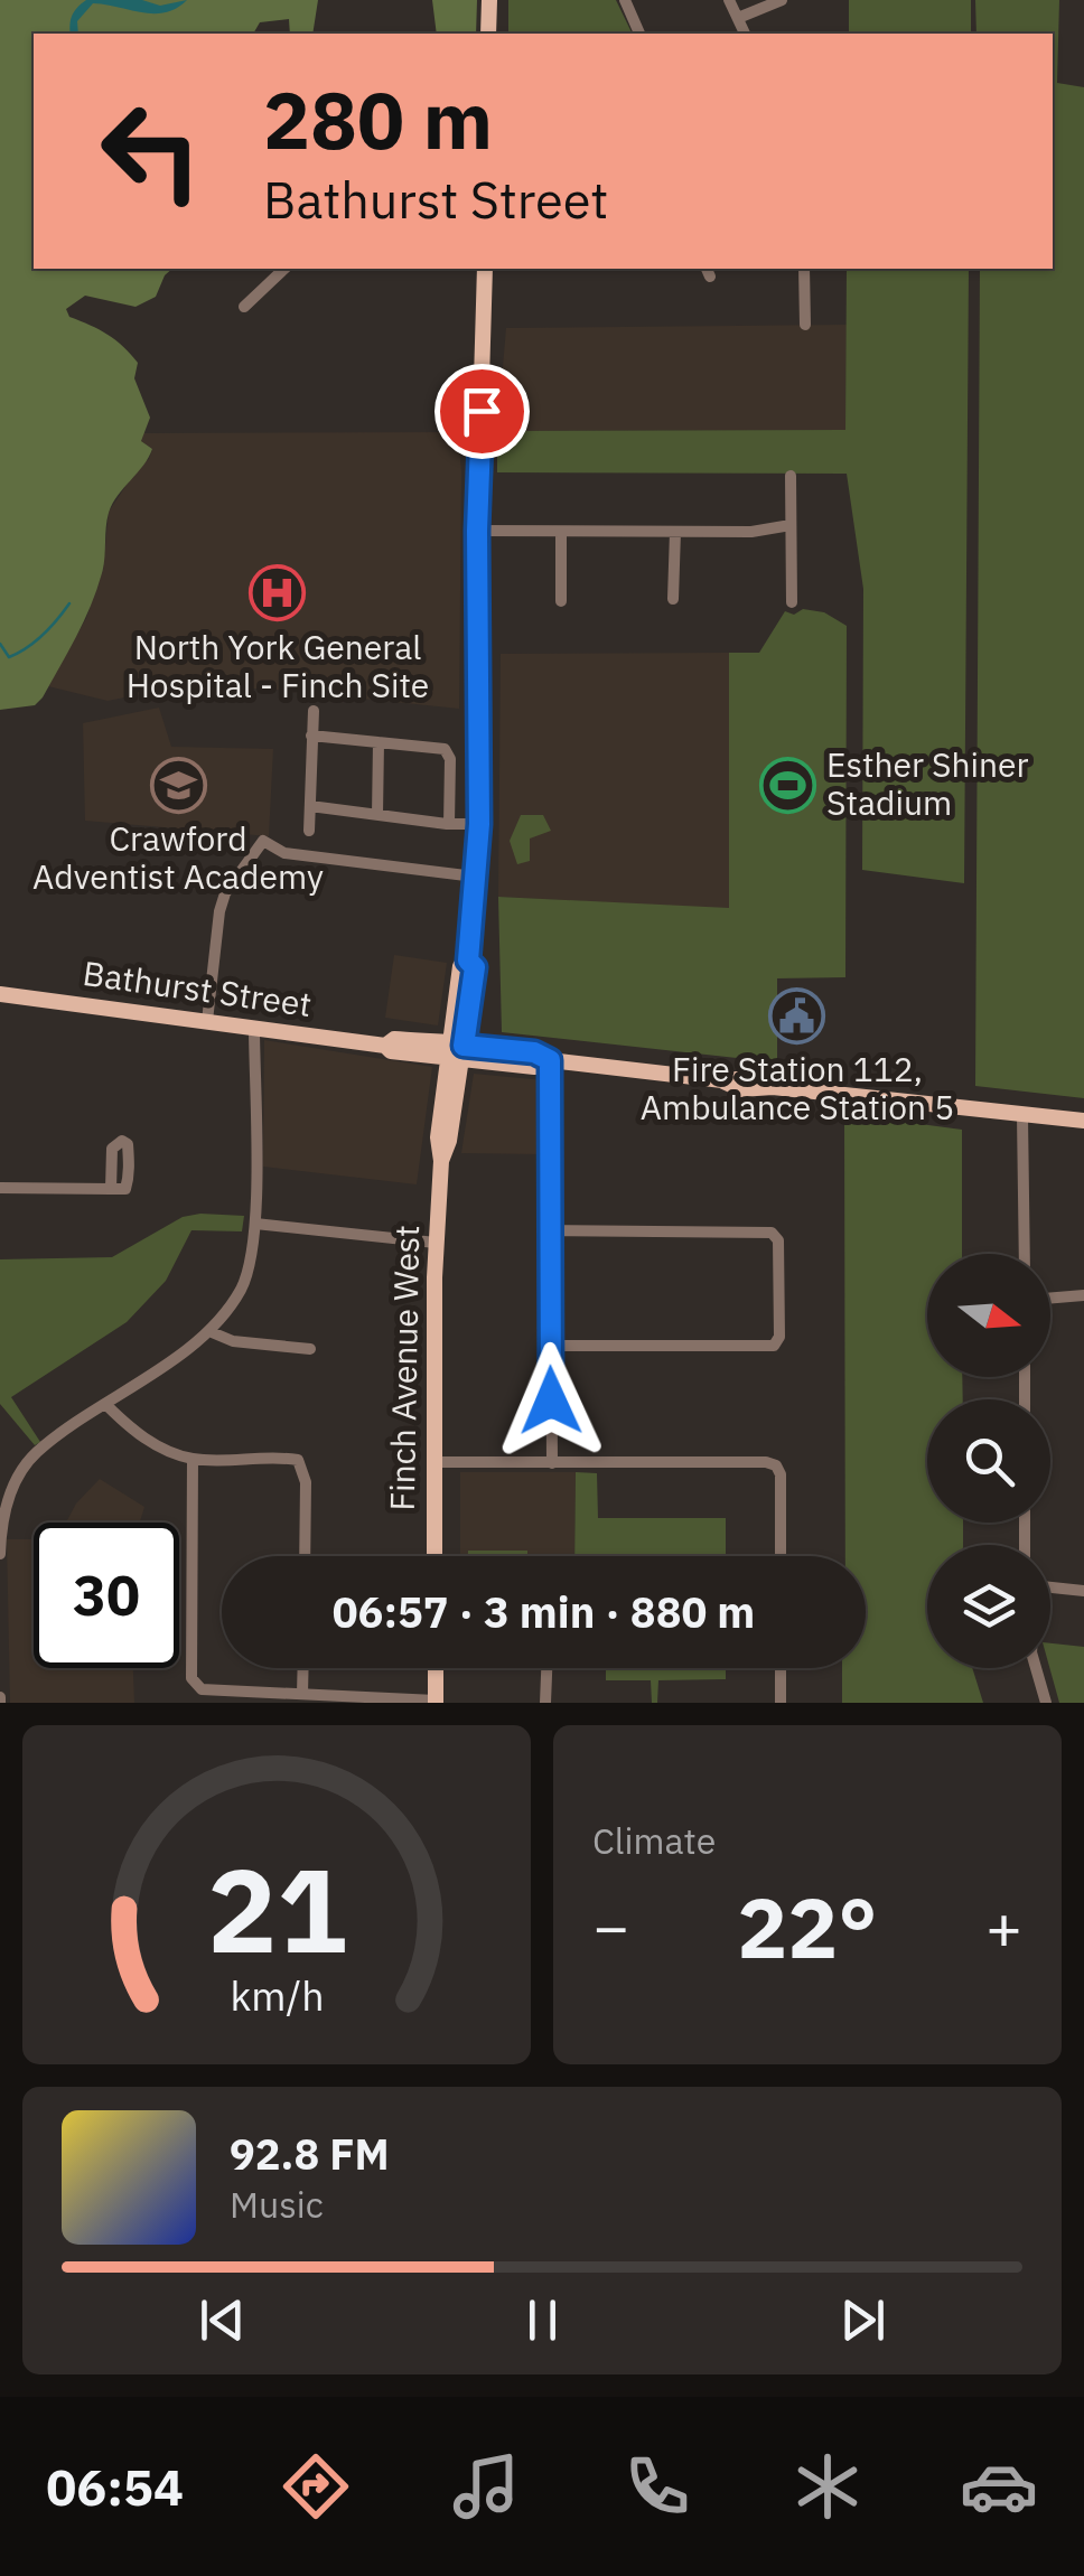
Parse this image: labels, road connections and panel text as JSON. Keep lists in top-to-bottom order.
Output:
{
  "streets": {
    "main road": ["Bathurst Street", "Finch Avenue West"]
  },
  "crossings": [
    ["Bathurst Street", "Finch Avenue West"]
  ],
  "places": {
    "hospital": ["North York General Hospital - Finch Site"],
    "school or university": ["Crawford Adventist Academy"],
    "sports": ["Esther Shiner Stadium"],
    "public building": ["Fire Station 112, Ambulance Station 5"]
  },
  "north": "right",
  "page": {
    "turn": ["280 m", "Bathurst Street"],
    "limit": "30",
    "trip": "06:57 · 3 min · 880 m",
    "tile": "Climate",
    "heat": ["−", "22°", "+"],
    "song": ["92.8 FM", "Music"],
    "tabs": "06:54",
    "gauge": ["21", "km/h"]
  }
}
